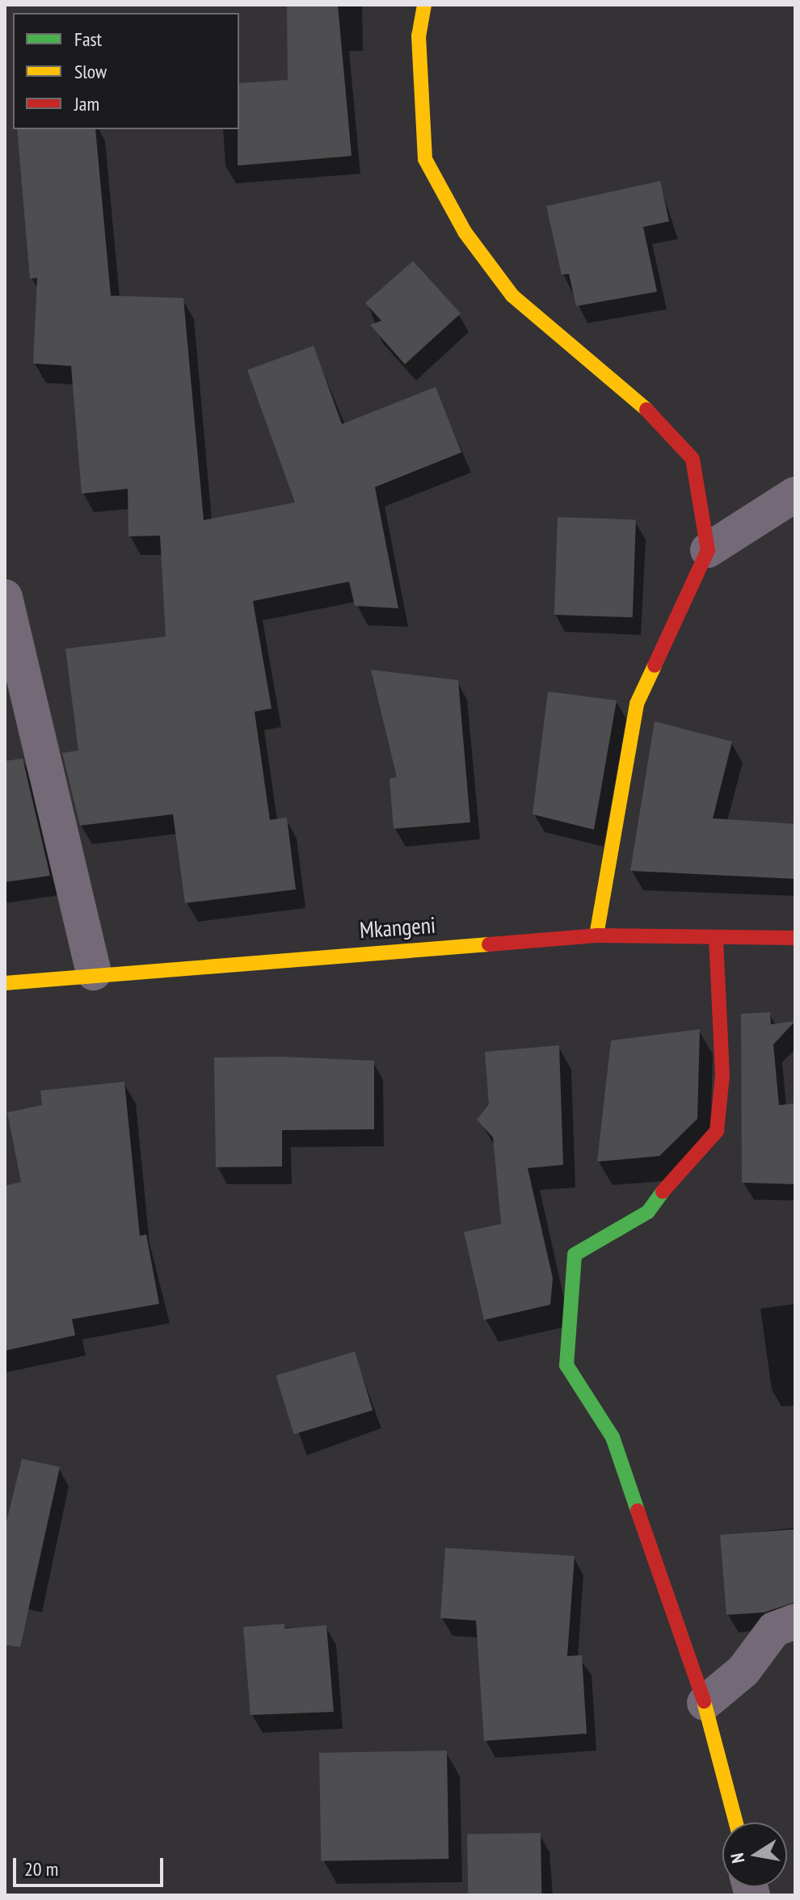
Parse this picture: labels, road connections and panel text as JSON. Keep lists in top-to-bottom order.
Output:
{
  "streets": {
    "street": ["Mkangeni"]
  },
  "legend": ["Fast", "Slow", "Jam"],
  "scale_bar": "20 m",
  "north": "left"
}
